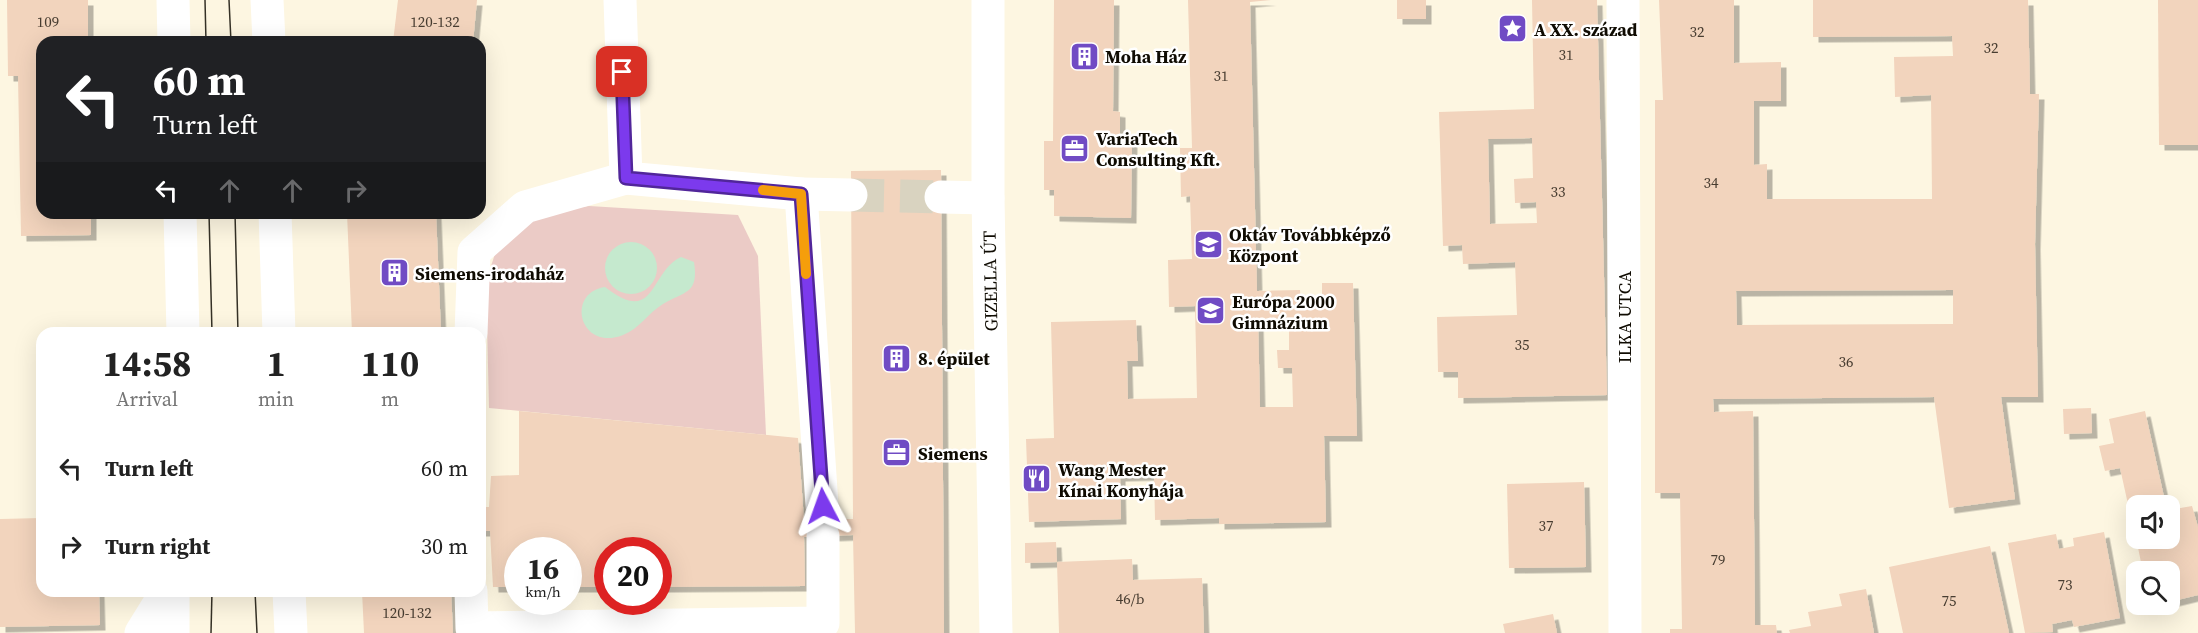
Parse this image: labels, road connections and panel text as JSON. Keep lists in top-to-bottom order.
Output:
{
  "streets": {
    "street": ["GIZELLA ÚT", "ILKA UTCA"]
  },
  "places": {
    "place": ["A XX. század"],
    "building": ["Moha Ház", "Siemens-irodaház", "8. épület"],
    "office": ["VariaTech Consulting Kft.", "Siemens"],
    "school or university": ["Oktáv Továbbképző Központ", "Európa 2000 Gimnázium"],
    "restaurant": ["Wang Mester Kínai Konyhája"]
  },
  "house_numbers": [
    "109",
    "120-132",
    "32",
    "32",
    "31",
    "31",
    "34",
    "33",
    "35",
    "36",
    "37",
    "79",
    "73",
    "46/b",
    "75",
    "120-132"
  ],
  "page": {
    "turn": ["60 m", "Turn left"],
    "eta": [
      "14:58",
      "Arrival",
      "1",
      "min",
      "110",
      "m"
    ],
    "list": [
      {
        "name": "Turn left",
        "value": "60 m"
      },
      {
        "name": "Turn right",
        "value": "30 m"
      }
    ],
    "speed": "16 km/h",
    "limit": "20"
  }
}
